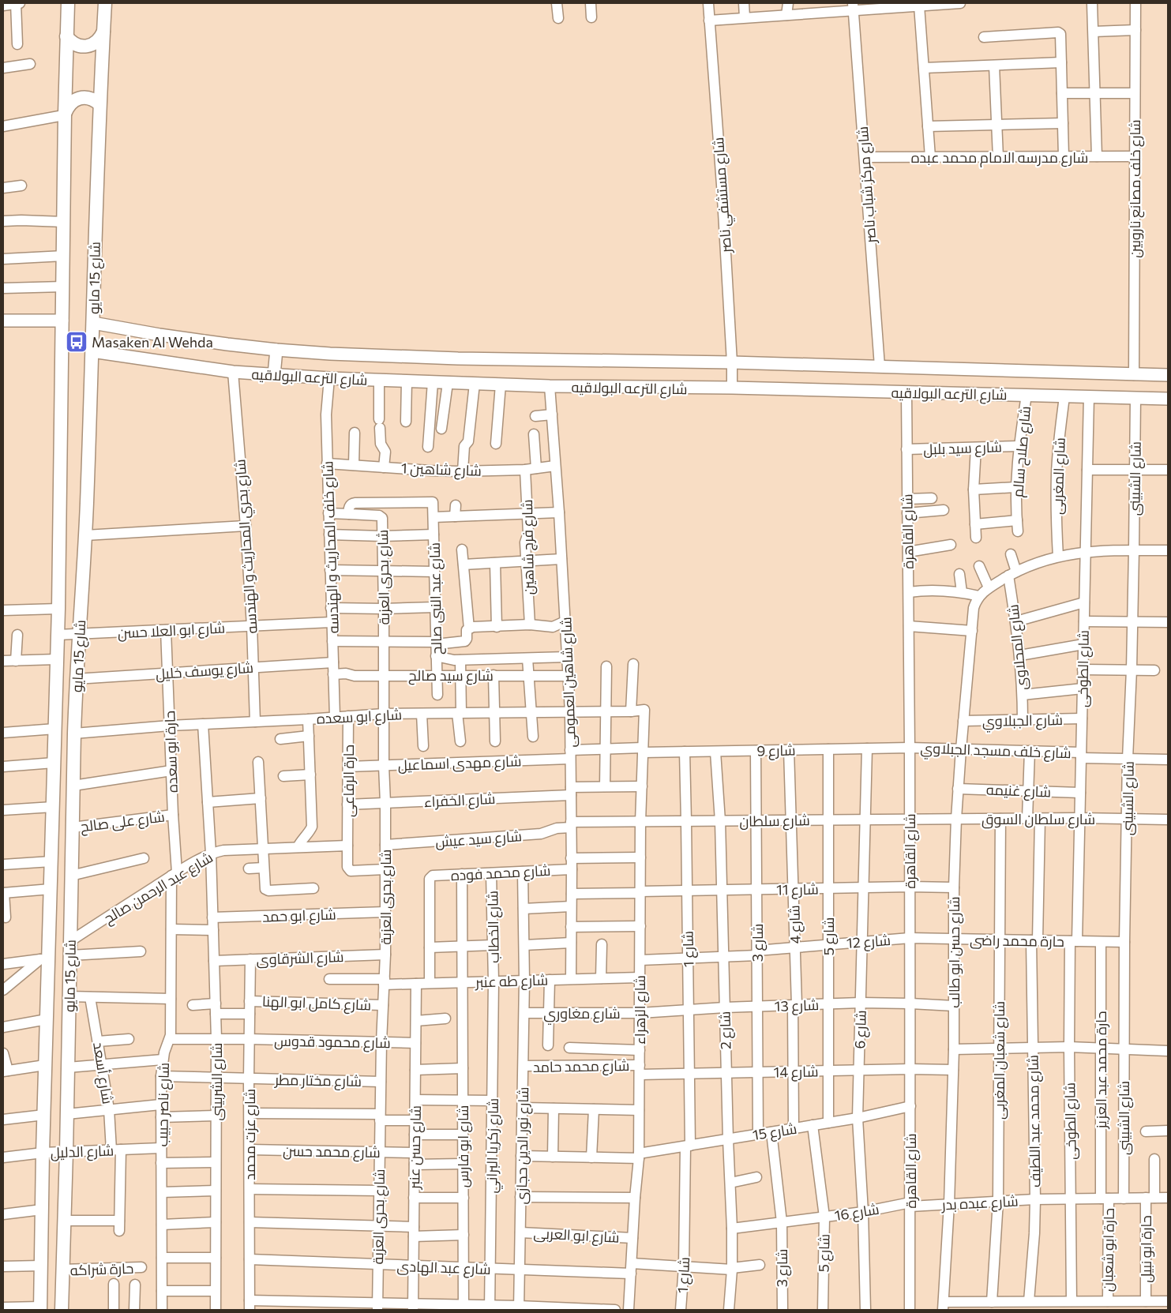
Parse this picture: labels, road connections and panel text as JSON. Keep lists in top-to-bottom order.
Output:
{
  "streets": {
    "main road": ["شارع 15 مايو"],
    "street": [
      "شارع مدرسه الامام محمد عبده",
      "شارع مركز شباب ناصر",
      "شارع خلف مصانع ناروبين",
      "شارع مستشفي ناصر",
      "شارع الترعه البولاقيه",
      "شارع سيد بلبل",
      "شارع صلاح سالم",
      "شارع شاهين 1",
      "شارع المغربى",
      "شارع الشبينى",
      "شارع القاهرة",
      "شارع بحري المحاريث و الهندسه",
      "شارع خلف المحاريث و الهندسه",
      "شارع فرج شاهين",
      "شارع بحرى العزبة",
      "شارع عبد النبى صالح",
      "شارع ابو العلا حسن",
      "شارع المحلاوى",
      "شارع الطوخى",
      "شارع يوسف خليل",
      "شارع سيد صالح",
      "شارع شاهين العمومى",
      "شارع ابو سعده",
      "شارع الجبلاوي",
      "شارع 9",
      "شارع خلف مسجد الجبلاوي",
      "حارة ابو سعده",
      "شارع مهدى اسماعيل",
      "حارة الرفاعى",
      "شارع غنيمه",
      "شارع الخفراء",
      "شارع سلطان السوق",
      "شارع سلطان",
      "شارع على صالح",
      "شارع سيد عيش",
      "شارع محمد فوده",
      "شارع عبد الرحمن صالح",
      "شارع 11",
      "شارع ابو حمد",
      "شارع 4",
      "شارع الخطاب",
      "شارع 5",
      "حارة محمد راضى",
      "شارع 12",
      "شارع 3",
      "شارع 1",
      "شارع حسن ابو طالب",
      "شارع الشرقاوى",
      "شارع طه عنبر",
      "شارع كامل ابو الهنا",
      "شارع 13",
      "شارع الزهراء",
      "شارع مغاوري",
      "شارع 6",
      "شارع 2",
      "شارع محمود قدوس",
      "شارع شعبان المغربى",
      "شارع محمد حامد",
      "حارة محمد عبد العزيز",
      "شارع 14",
      "شارع أسعد",
      "شارع مختار مطر",
      "شارع الشربينى",
      "شارع ناصر حبيب",
      "شارع محمد عبد اللطيف",
      "شارع 15",
      "شارع عزت محمد",
      "شارع زكريا البراني",
      "شارع نور الدين حجازى",
      "شارع ابو فارس",
      "شارع حسن عنبر",
      "شارع الدليل",
      "شارع محمد حسن",
      "شارع عبده بدر",
      "شارع 16",
      "شارع ابو العربى",
      "حارة ابو نبيل",
      "حارة ابو شعبان",
      "شارع عبد الهادى",
      "حارة شراكه"
    ]
  },
  "crossings": [
    ["شارع مدرسه الامام محمد عبده", "شارع مركز شباب ناصر"],
    ["شارع مدرسه الامام محمد عبده", "شارع خلف مصانع ناروبين"],
    ["شارع مركز شباب ناصر", "شارع الترعه البولاقيه"],
    ["شارع خلف مصانع ناروبين", "شارع الترعه البولاقيه"],
    ["شارع مستشفي ناصر", "شارع الترعه البولاقيه"],
    ["شارع 15 مايو", "شارع الترعه البولاقيه"],
    ["شارع 15 مايو", "شارع ابو العلا حسن"],
    ["شارع 15 مايو", "شارع يوسف خليل"],
    ["شارع 15 مايو", "شارع ابو سعده"],
    ["شارع 15 مايو", "شارع على صالح"],
    ["شارع 15 مايو", "شارع عبد الرحمن صالح"],
    ["شارع 15 مايو", "شارع الدليل"],
    ["شارع 15 مايو", "حارة شراكه"],
    ["شارع الترعه البولاقيه", "شارع صلاح سالم"],
    ["شارع الترعه البولاقيه", "شارع المغربى"],
    ["شارع الترعه البولاقيه", "شارع الشبينى"],
    ["شارع الترعه البولاقيه", "شارع القاهرة"],
    ["شارع الترعه البولاقيه", "شارع بحري المحاريث و الهندسه"],
    ["شارع الترعه البولاقيه", "شارع خلف المحاريث و الهندسه"],
    ["شارع الترعه البولاقيه", "شارع الطوخى"],
    ["شارع الترعه البولاقيه", "شارع شاهين العمومى"],
    ["شارع سيد بلبل", "شارع صلاح سالم"],
    ["شارع سيد بلبل", "شارع القاهرة"],
    ["شارع شاهين 1", "شارع خلف المحاريث و الهندسه"],
    ["شارع شاهين 1", "شارع فرج شاهين"],
    ["شارع شاهين 1", "شارع شاهين العمومى"],
    ["شارع الشبينى", "شارع خلف مسجد الجبلاوي"],
    ["شارع الشبينى", "شارع سلطان السوق"],
    ["شارع الشبينى", "حارة محمد راضى"],
    ["شارع الشبينى", "شارع عبده بدر"],
    ["شارع القاهرة", "شارع 9"],
    ["شارع القاهرة", "شارع خلف مسجد الجبلاوي"],
    ["شارع القاهرة", "شارع سلطان السوق"],
    ["شارع القاهرة", "شارع سلطان"],
    ["شارع القاهرة", "شارع 11"],
    ["شارع القاهرة", "حارة محمد راضى"],
    ["شارع القاهرة", "شارع 12"],
    ["شارع القاهرة", "شارع 13"],
    ["شارع القاهرة", "شارع 14"],
    ["شارع القاهرة", "شارع 15"],
    ["شارع القاهرة", "شارع عبده بدر"],
    ["شارع القاهرة", "شارع 16"],
    ["شارع بحري المحاريث و الهندسه", "شارع ابو العلا حسن"],
    ["شارع بحري المحاريث و الهندسه", "شارع يوسف خليل"],
    ["شارع بحري المحاريث و الهندسه", "شارع ابو سعده"],
    ["شارع خلف المحاريث و الهندسه", "شارع ابو العلا حسن"],
    ["شارع خلف المحاريث و الهندسه", "شارع يوسف خليل"],
    ["شارع خلف المحاريث و الهندسه", "شارع سيد صالح"],
    ["شارع خلف المحاريث و الهندسه", "شارع ابو سعده"],
    ["شارع بحرى العزبة", "شارع عبد النبى صالح"],
    ["شارع بحرى العزبة", "شارع سيد صالح"],
    ["شارع بحرى العزبة", "شارع ابو سعده"],
    ["شارع بحرى العزبة", "شارع مهدى اسماعيل"],
    ["شارع بحرى العزبة", "شارع الخفراء"],
    ["شارع بحرى العزبة", "شارع سيد عيش"],
    ["شارع بحرى العزبة", "شارع ابو حمد"],
    ["شارع بحرى العزبة", "شارع الشرقاوى"],
    ["شارع بحرى العزبة", "شارع طه عنبر"],
    ["شارع بحرى العزبة", "شارع كامل ابو الهنا"],
    ["شارع بحرى العزبة", "شارع محمود قدوس"],
    ["شارع بحرى العزبة", "شارع مختار مطر"],
    ["شارع بحرى العزبة", "شارع محمد حسن"],
    ["شارع بحرى العزبة", "شارع عبد الهادى"],
    ["شارع عبد النبى صالح", "شارع سيد صالح"],
    ["شارع ابو العلا حسن", "حارة ابو سعده"],
    ["شارع المحلاوى", "شارع الجبلاوي"],
    ["شارع الطوخى", "شارع الجبلاوي"],
    ["شارع الطوخى", "شارع خلف مسجد الجبلاوي"],
    ["شارع الطوخى", "شارع غنيمه"],
    ["شارع الطوخى", "شارع سلطان السوق"],
    ["شارع الطوخى", "حارة محمد راضى"],
    ["شارع الطوخى", "شارع عبده بدر"],
    ["شارع يوسف خليل", "حارة ابو سعده"],
    ["شارع سيد صالح", "شارع شاهين العمومى"],
    ["شارع شاهين العمومى", "شارع ابو سعده"],
    ["شارع شاهين العمومى", "شارع مهدى اسماعيل"],
    ["شارع شاهين العمومى", "شارع الخفراء"],
    ["شارع شاهين العمومى", "شارع سيد عيش"],
    ["شارع شاهين العمومى", "شارع محمد فوده"],
    ["شارع شاهين العمومى", "شارع 11"],
    ["شارع شاهين العمومى", "شارع طه عنبر"],
    ["شارع ابو سعده", "حارة ابو سعده"],
    ["شارع ابو سعده", "حارة الرفاعى"],
    ["شارع ابو سعده", "شارع الزهراء"],
    ["شارع ابو سعده", "شارع الشربينى"],
    ["شارع الجبلاوي", "شارع حسن ابو طالب"],
    ["شارع 9", "شارع خلف مسجد الجبلاوي"],
    ["شارع 9", "شارع مهدى اسماعيل"],
    ["شارع 9", "شارع 4"],
    ["شارع 9", "شارع 5"],
    ["شارع 9", "شارع 3"],
    ["شارع 9", "شارع 1"],
    ["شارع 9", "شارع الزهراء"],
    ["شارع 9", "شارع 6"],
    ["شارع 9", "شارع 2"],
    ["شارع خلف مسجد الجبلاوي", "شارع حسن ابو طالب"],
    ["حارة ابو سعده", "شارع على صالح"],
    ["حارة ابو سعده", "شارع عبد الرحمن صالح"],
    ["حارة ابو سعده", "شارع ناصر حبيب"],
    ["شارع مهدى اسماعيل", "حارة الرفاعى"],
    ["حارة الرفاعى", "شارع الخفراء"],
    ["حارة الرفاعى", "شارع عبد الرحمن صالح"],
    ["شارع غنيمه", "شارع حسن ابو طالب"],
    ["شارع الخفراء", "شارع الزهراء"],
    ["شارع سلطان السوق", "شارع سلطان"],
    ["شارع سلطان السوق", "شارع حسن ابو طالب"],
    ["شارع سلطان السوق", "شارع شعبان المغربى"],
    ["شارع سلطان السوق", "شارع محمد عبد اللطيف"],
    ["شارع سلطان", "شارع سيد عيش"],
    ["شارع سلطان", "شارع 4"],
    ["شارع سلطان", "شارع 5"],
    ["شارع سلطان", "شارع 3"],
    ["شارع سلطان", "شارع 1"],
    ["شارع سلطان", "شارع الزهراء"],
    ["شارع سلطان", "شارع 6"],
    ["شارع سلطان", "شارع 2"],
    ["شارع سيد عيش", "شارع الزهراء"],
    ["شارع محمد فوده", "شارع الخطاب"],
    ["شارع محمد فوده", "شارع نور الدين حجازى"],
    ["شارع محمد فوده", "شارع ابو فارس"],
    ["شارع عبد الرحمن صالح", "شارع الشربينى"],
    ["شارع عبد الرحمن صالح", "شارع ناصر حبيب"],
    ["شارع 11", "شارع 4"],
    ["شارع 11", "شارع 5"],
    ["شارع 11", "شارع 3"],
    ["شارع 11", "شارع 1"],
    ["شارع 11", "شارع حسن ابو طالب"],
    ["شارع 11", "شارع الزهراء"],
    ["شارع 11", "شارع 6"],
    ["شارع 11", "شارع 2"],
    ["شارع ابو حمد", "شارع الشربينى"],
    ["شارع 4", "شارع 12"],
    ["شارع 4", "شارع 13"],
    ["شارع 4", "شارع 14"],
    ["شارع 4", "شارع 15"],
    ["شارع الخطاب", "شارع طه عنبر"],
    ["شارع الخطاب", "شارع زكريا البراني"],
    ["شارع 5", "شارع 12"],
    ["شارع 5", "شارع 13"],
    ["شارع 5", "شارع 14"],
    ["شارع 5", "شارع 15"],
    ["شارع 5", "شارع 16"],
    ["حارة محمد راضى", "شارع 12"],
    ["حارة محمد راضى", "شارع حسن ابو طالب"],
    ["حارة محمد راضى", "شارع شعبان المغربى"],
    ["حارة محمد راضى", "حارة محمد عبد العزيز"],
    ["حارة محمد راضى", "شارع محمد عبد اللطيف"],
    ["شارع 12", "شارع 3"],
    ["شارع 12", "شارع 1"],
    ["شارع 12", "شارع الزهراء"],
    ["شارع 12", "شارع 6"],
    ["شارع 12", "شارع 2"],
    ["شارع 3", "شارع 13"],
    ["شارع 3", "شارع 14"],
    ["شارع 3", "شارع 15"],
    ["شارع 3", "شارع 16"],
    ["شارع 1", "شارع 13"],
    ["شارع 1", "شارع 14"],
    ["شارع 1", "شارع 15"],
    ["شارع حسن ابو طالب", "شارع 13"],
    ["شارع حسن ابو طالب", "شارع 14"],
    ["شارع حسن ابو طالب", "شارع عبده بدر"],
    ["شارع الشرقاوى", "شارع الشربينى"],
    ["شارع الشرقاوى", "شارع عزت محمد"],
    ["شارع طه عنبر", "شارع الزهراء"],
    ["شارع طه عنبر", "شارع زكريا البراني"],
    ["شارع طه عنبر", "شارع نور الدين حجازى"],
    ["شارع طه عنبر", "شارع ابو فارس"],
    ["شارع طه عنبر", "شارع حسن عنبر"],
    ["شارع كامل ابو الهنا", "شارع عزت محمد"],
    ["شارع 13", "شارع الزهراء"],
    ["شارع 13", "شارع مغاوري"],
    ["شارع 13", "شارع 6"],
    ["شارع 13", "شارع 2"],
    ["شارع الزهراء", "شارع مغاوري"],
    ["شارع الزهراء", "شارع محمد حامد"],
    ["شارع الزهراء", "شارع 14"],
    ["شارع الزهراء", "شارع 15"],
    ["شارع الزهراء", "شارع ابو العربى"],
    ["شارع الزهراء", "شارع عبد الهادى"],
    ["شارع مغاوري", "شارع نور الدين حجازى"],
    ["شارع 6", "شارع 14"],
    ["شارع 6", "شارع 15"],
    ["شارع 6", "شارع 16"],
    ["شارع 2", "شارع 14"],
    ["شارع 2", "شارع 15"],
    ["شارع 2", "شارع 16"],
    ["شارع محمود قدوس", "شارع الشربينى"],
    ["شارع محمود قدوس", "شارع ناصر حبيب"],
    ["شارع محمود قدوس", "شارع عزت محمد"],
    ["شارع محمود قدوس", "شارع حسن عنبر"],
    ["شارع شعبان المغربى", "شارع عبده بدر"],
    ["شارع محمد حامد", "شارع 14"],
    ["شارع محمد حامد", "شارع نور الدين حجازى"],
    ["حارة محمد عبد العزيز", "شارع عبده بدر"],
    ["حارة محمد عبد العزيز", "حارة ابو شعبان"],
    ["شارع أسعد", "شارع الدليل"],
    ["شارع مختار مطر", "شارع الشربينى"],
    ["شارع مختار مطر", "شارع ناصر حبيب"],
    ["شارع مختار مطر", "شارع عزت محمد"],
    ["شارع ناصر حبيب", "شارع الدليل"],
    ["شارع محمد عبد اللطيف", "شارع عبده بدر"],
    ["شارع 15", "شارع نور الدين حجازى"],
    ["شارع عزت محمد", "شارع محمد حسن"],
    ["شارع عزت محمد", "شارع عبد الهادى"],
    ["شارع زكريا البراني", "شارع عبد الهادى"],
    ["شارع نور الدين حجازى", "شارع ابو العربى"],
    ["شارع نور الدين حجازى", "شارع عبد الهادى"],
    ["شارع ابو فارس", "شارع عبد الهادى"],
    ["شارع حسن عنبر", "شارع محمد حسن"],
    ["شارع حسن عنبر", "شارع عبد الهادى"],
    ["شارع عبده بدر", "شارع 16"],
    ["شارع عبده بدر", "حارة ابو نبيل"],
    ["شارع عبده بدر", "حارة ابو شعبان"]
  ],
  "places": {
    "bus stop": ["Masaken Al Wehda"]
  }
}
